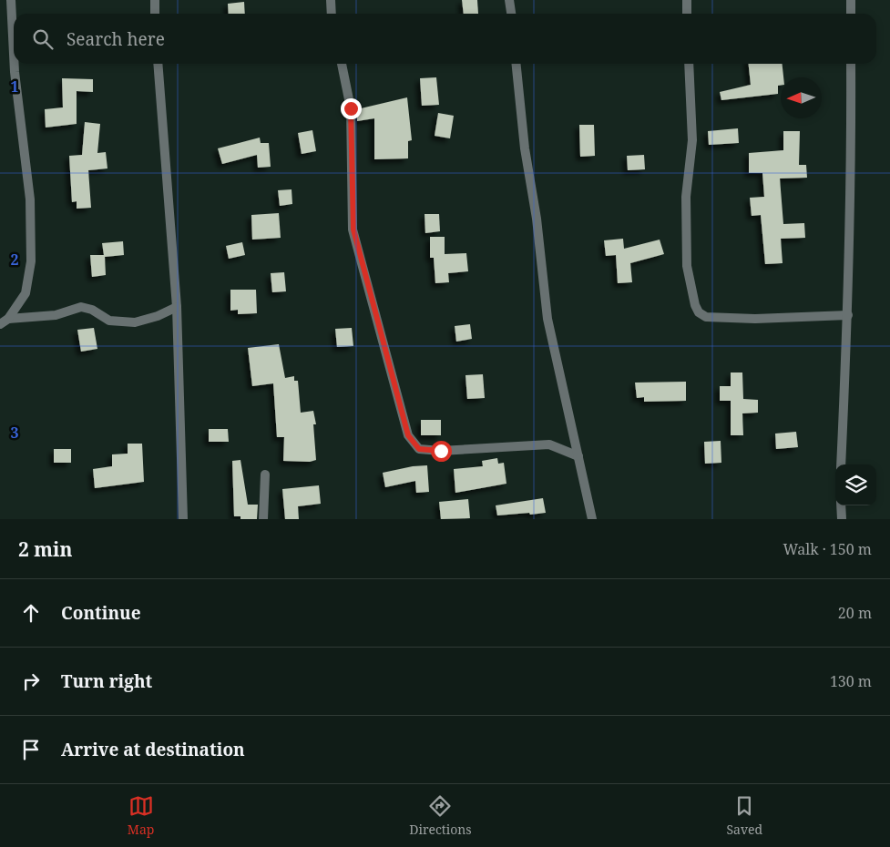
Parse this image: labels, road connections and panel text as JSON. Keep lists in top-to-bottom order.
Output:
{
  "north": "left",
  "page": {
    "search": "Search here",
    "heading": ["2 min", "Walk · 150 m"],
    "list": [
      ["Continue", "20 m"],
      ["Turn right", "130 m"],
      "Arrive at destination"
    ],
    "nav": ["Map", "Directions", "Saved"]
  },
  "grid": {
    "rows": ["1", "2", "3"]
  }
}
